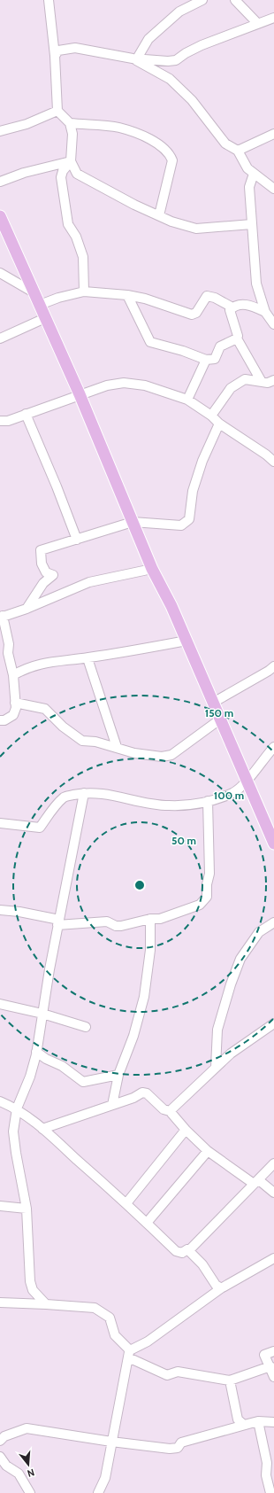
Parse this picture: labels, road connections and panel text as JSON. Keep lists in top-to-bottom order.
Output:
{
  "north": "bottom",
  "rings": ["150 m", "100 m", "50 m"]
}
